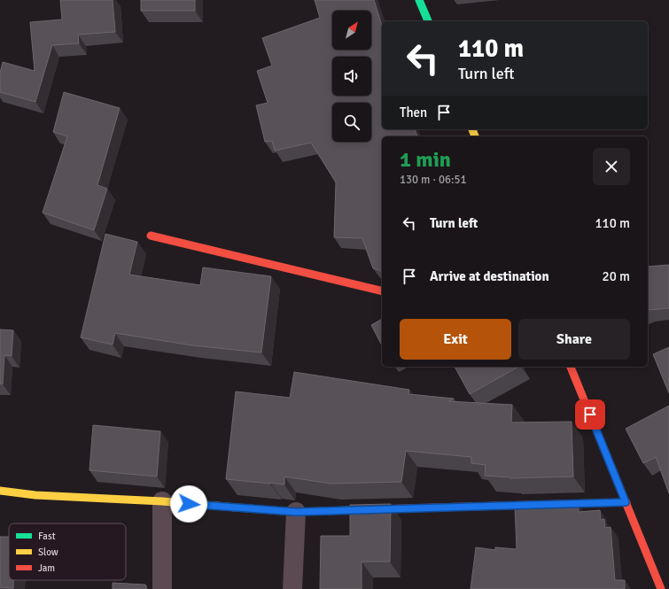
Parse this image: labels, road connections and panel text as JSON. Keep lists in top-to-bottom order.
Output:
{
  "legend": ["Fast", "Slow", "Jam"],
  "north": "top right",
  "page": {
    "turn": ["110 m", "Turn left"],
    "then": "Then",
    "heading": ["1 min", "130 m · 06:51"],
    "list": [
      {
        "name": "Turn left",
        "value": "110 m"
      },
      {
        "name": "Arrive at destination",
        "value": "20 m"
      }
    ],
    "buttons": ["Exit", "Share"]
  }
}
